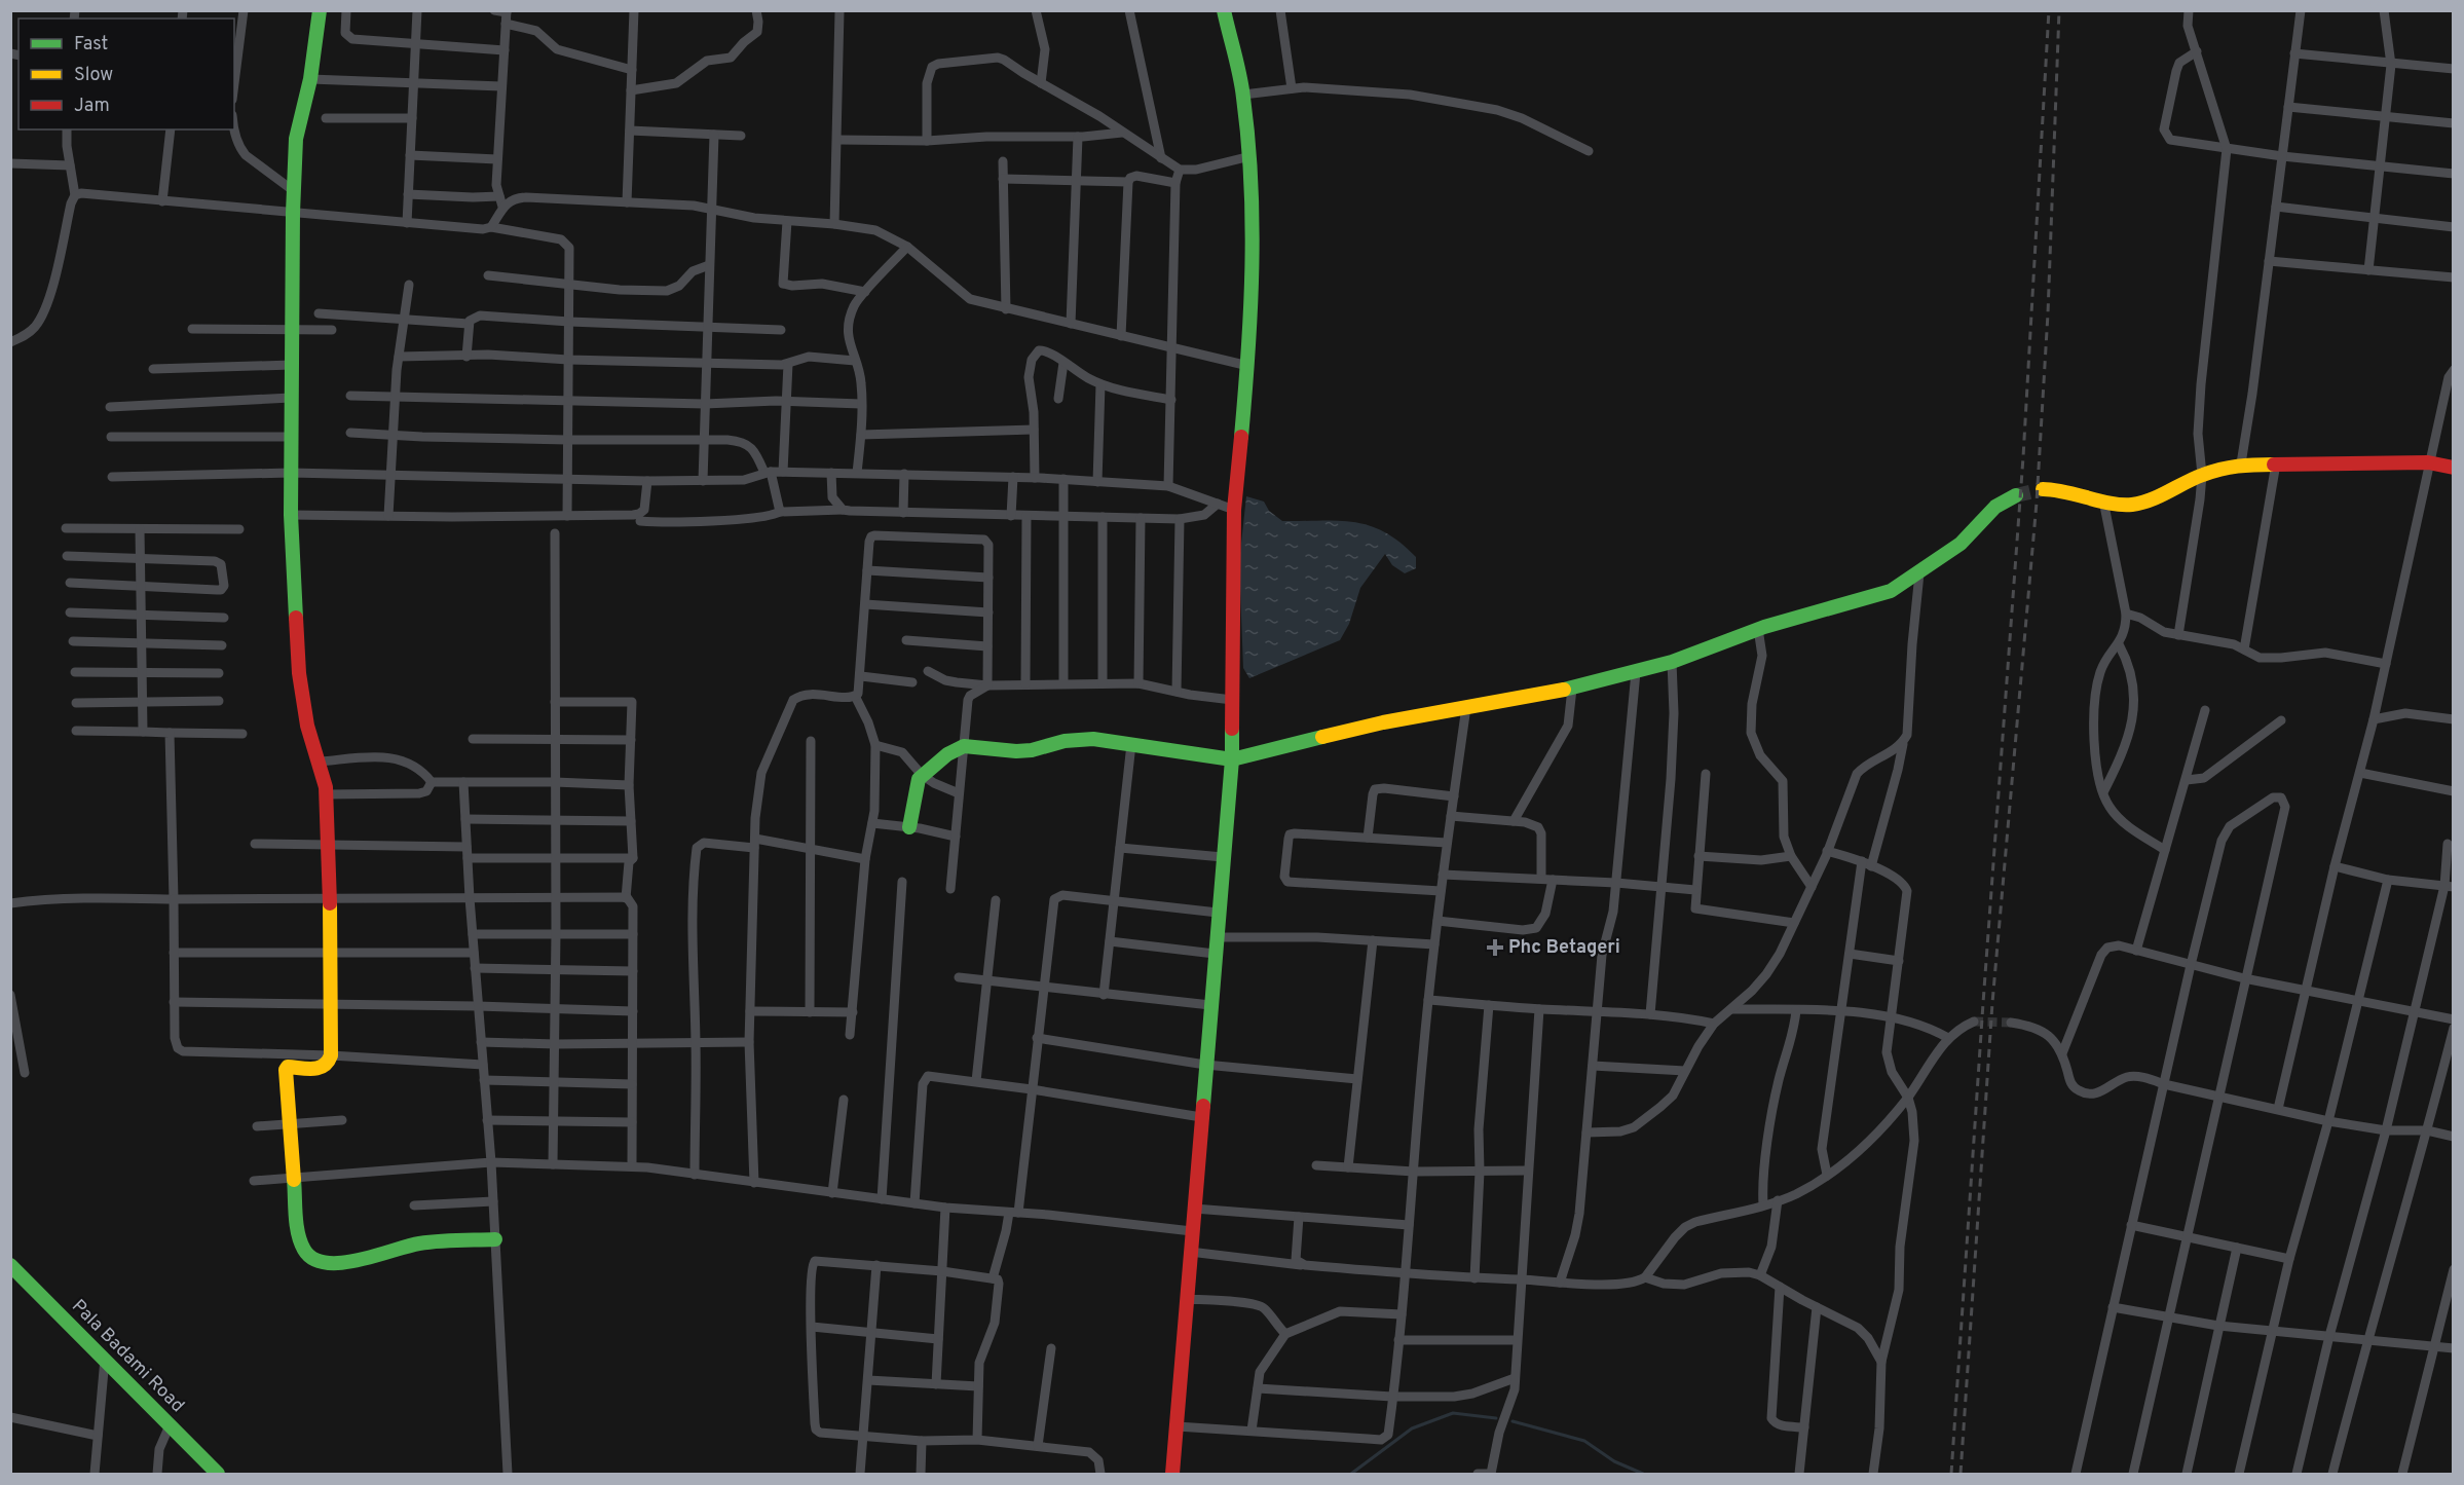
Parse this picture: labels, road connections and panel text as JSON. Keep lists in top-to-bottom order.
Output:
{
  "streets": {
    "street": ["Pala Badami Road"]
  },
  "places": {
    "health": ["Phc Betageri"]
  },
  "legend": ["Fast", "Slow", "Jam"]
}
